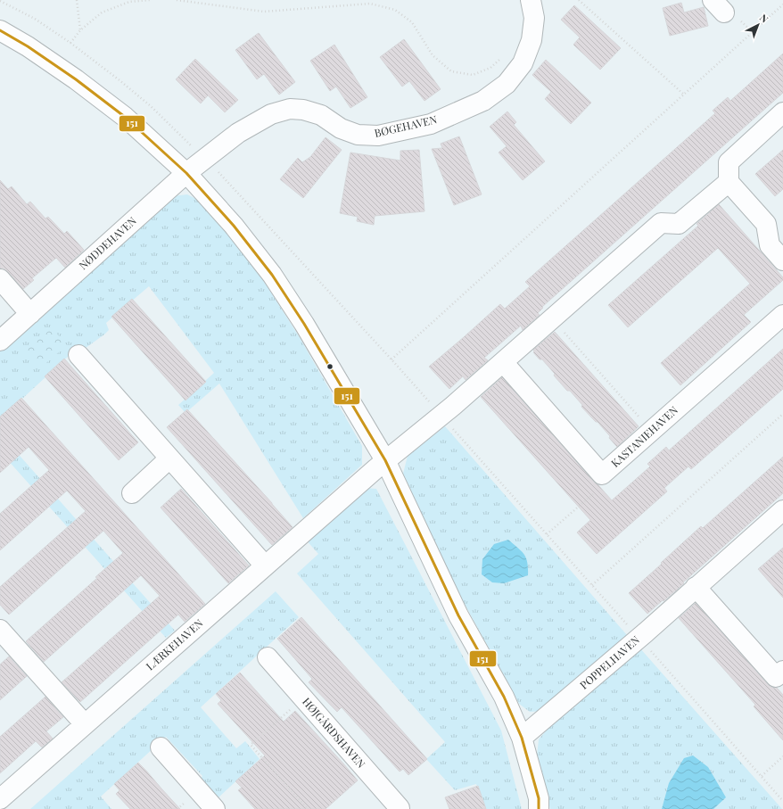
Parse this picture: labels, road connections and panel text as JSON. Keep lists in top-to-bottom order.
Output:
{
  "streets": {
    "street": [
      "BØGEHAVEN",
      "NØDDEHAVEN",
      "KASTANIEHAVEN",
      "LÆRKEHAVEN",
      "POPPELHAVEN",
      "HØJGÅRDSHAVEN"
    ]
  },
  "crossings": [
    ["BØGEHAVEN", "NØDDEHAVEN"]
  ],
  "lines": ["transit line 151"],
  "north": "top right"
}
